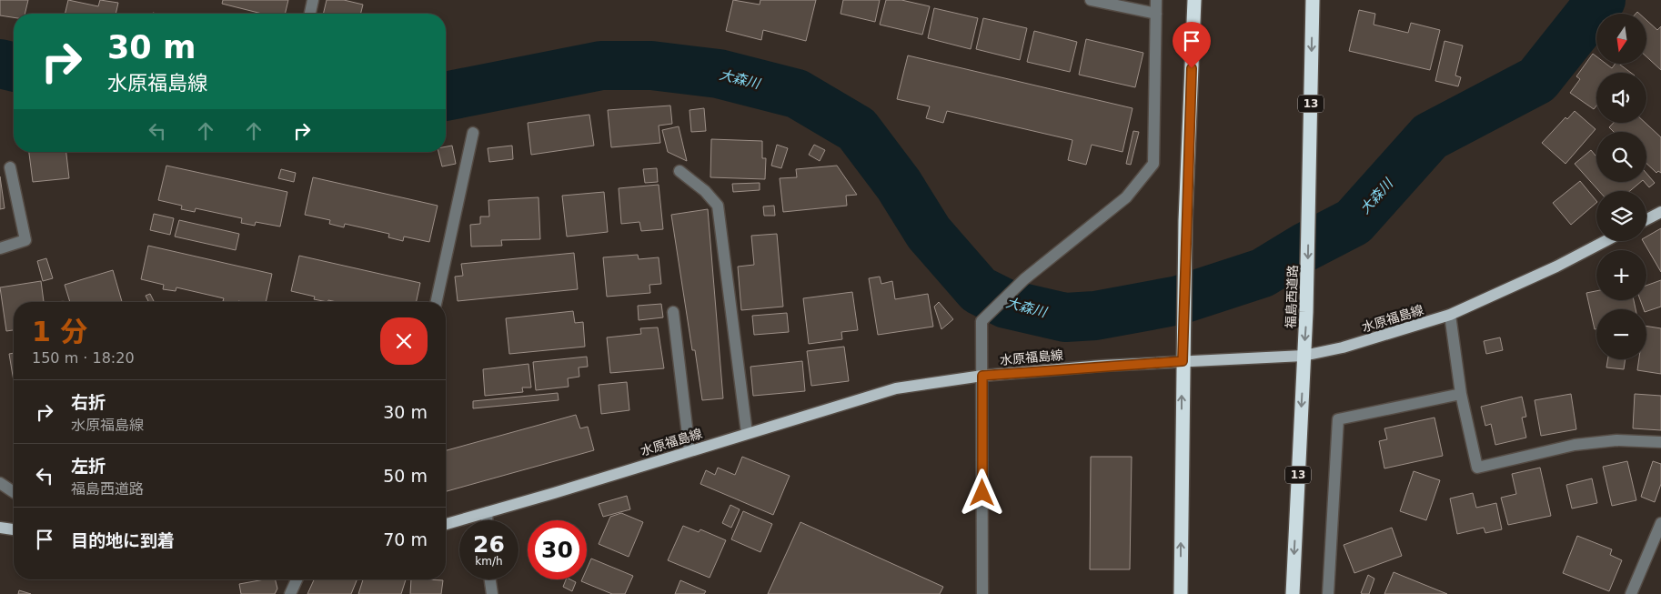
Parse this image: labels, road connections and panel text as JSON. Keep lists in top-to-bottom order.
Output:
{
  "streets": {
    "highway": ["13", "福島西道路"],
    "main road": ["水原福島線"]
  },
  "crossings": [
    ["福島西道路", "水原福島線"]
  ],
  "water": ["大森川"],
  "north": "bottom",
  "page": {
    "map_buttons": ["+", "−"],
    "turn": ["30 m", "水原福島線"],
    "heading": ["1 分", "150 m · 18:20"],
    "list": [
      {
        "name": "右折",
        "note": "水原福島線",
        "value": "30 m"
      },
      {
        "name": "左折",
        "note": "福島西道路",
        "value": "50 m"
      },
      {
        "name": "目的地に到着",
        "value": "70 m"
      }
    ],
    "speed": "26 km/h",
    "limit": "30"
  }
}
